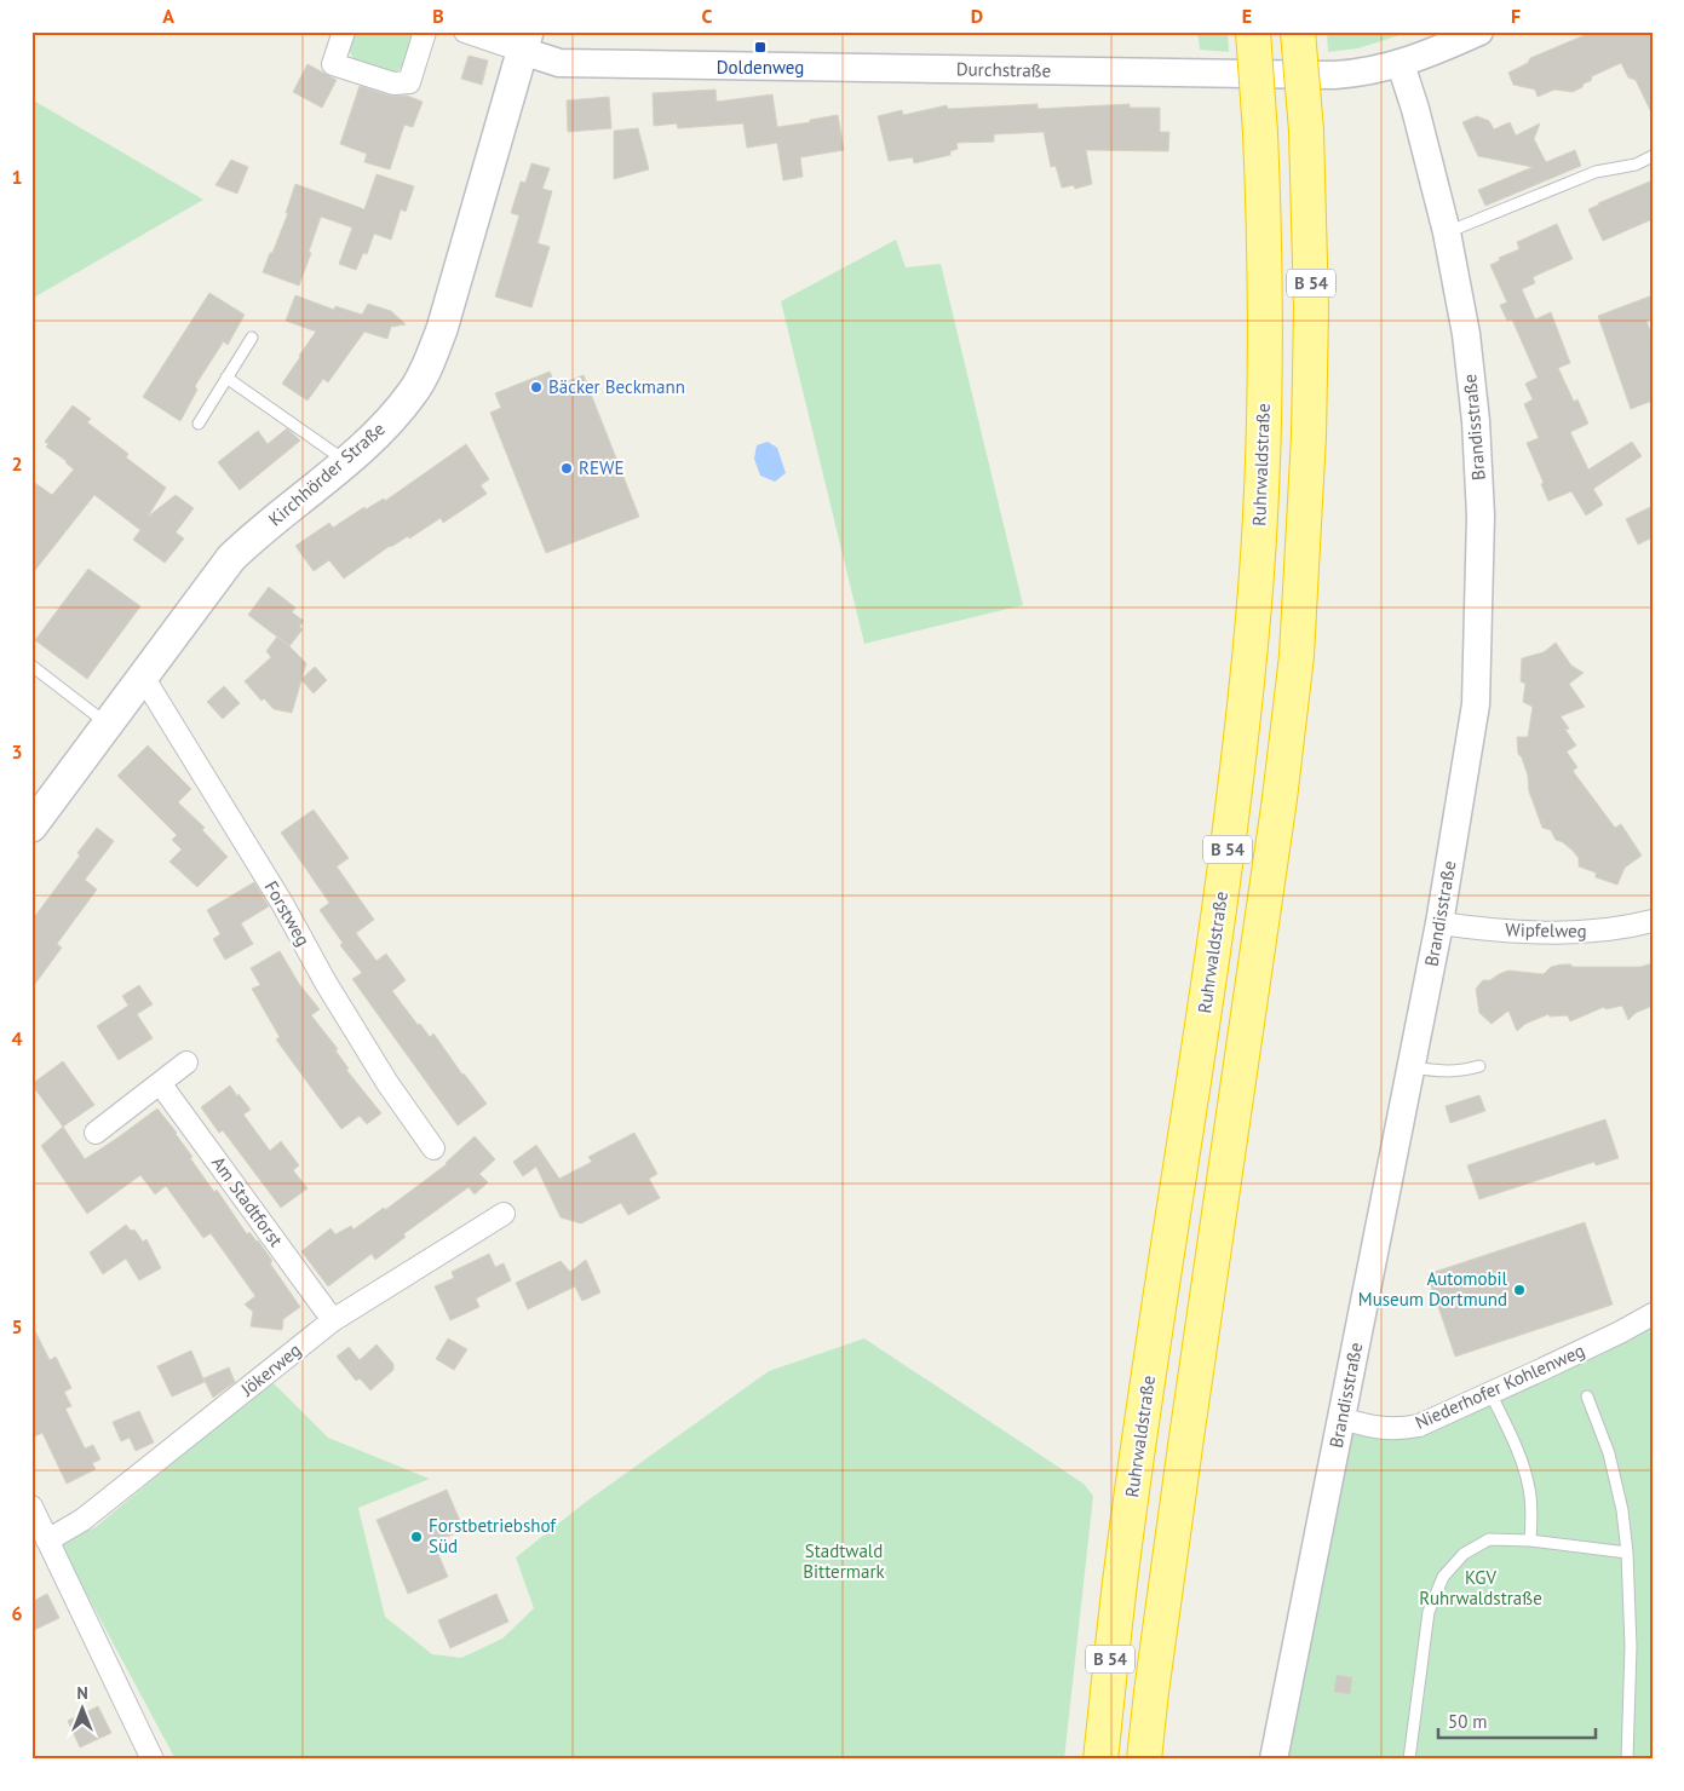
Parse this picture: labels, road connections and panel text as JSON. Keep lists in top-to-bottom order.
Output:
{
  "streets": {
    "highway": ["B 54", "Ruhrwaldstraße"],
    "main road": ["Kirchhörder Straße"],
    "street": [
      "Durchstraße",
      "Brandisstraße",
      "Forstweg",
      "Wipfelweg",
      "Am Stadtforst",
      "Jökerweg",
      "Niederhofer Kohlenweg"
    ]
  },
  "crossings": [
    ["Durchstraße", "Brandisstraße"],
    ["Durchstraße", "Kirchhörder Straße"],
    ["Brandisstraße", "Wipfelweg"],
    ["Brandisstraße", "Niederhofer Kohlenweg"],
    ["Kirchhörder Straße", "Forstweg"],
    ["Am Stadtforst", "Jökerweg"]
  ],
  "parks": ["Stadtwald Bittermark", "KGV Ruhrwaldstraße"],
  "places": {
    "transit": ["Doldenweg"],
    "other": [
      "Bäcker Beckmann",
      "REWE",
      "Automobil Museum Dortmund",
      "Forstbetriebshof Süd"
    ]
  },
  "scale_bar": "50 m",
  "north": "top",
  "grid": {
    "columns": [
      "A",
      "B",
      "C",
      "D",
      "E",
      "F"
    ],
    "rows": [
      "1",
      "2",
      "3",
      "4",
      "5",
      "6"
    ]
  }
}
